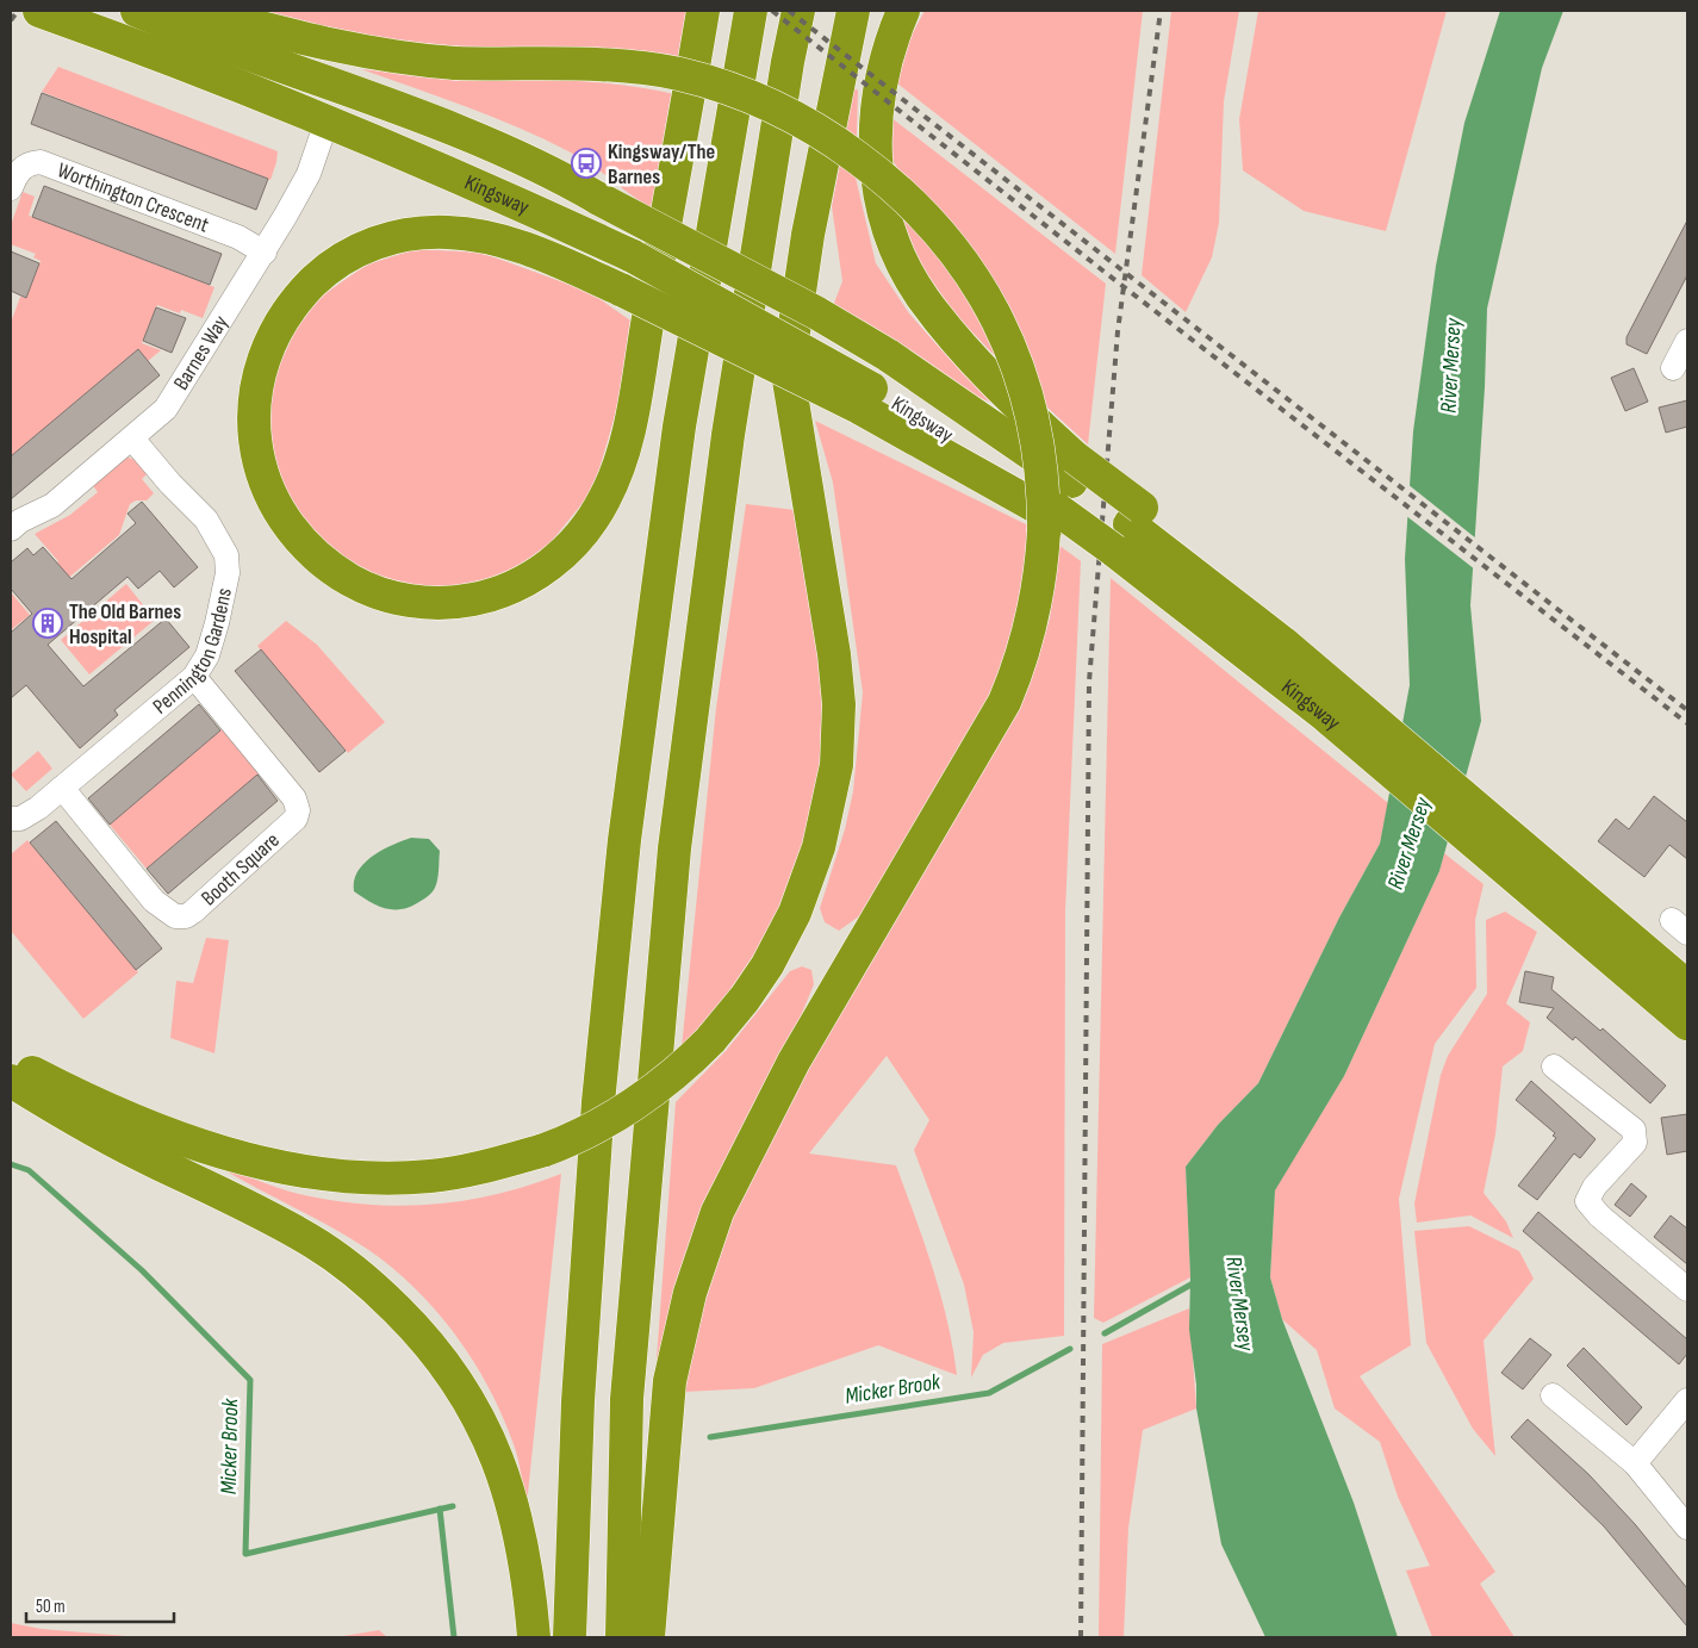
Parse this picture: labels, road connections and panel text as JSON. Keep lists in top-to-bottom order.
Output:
{
  "streets": {
    "highway": ["Kingsway"],
    "street": [
      "Worthington Crescent",
      "Barnes Way",
      "Pennington Gardens",
      "Booth Square"
    ]
  },
  "crossings": [
    ["Kingsway", "Barnes Way"],
    ["Worthington Crescent", "Barnes Way"],
    ["Barnes Way", "Pennington Gardens"],
    ["Pennington Gardens", "Booth Square"]
  ],
  "water": ["River Mersey", "Micker Brook"],
  "places": {
    "bus stop": ["Kingsway/The Barnes"],
    "building": ["The Old Barnes Hospital"]
  },
  "scale_bar": "50 m"
}
